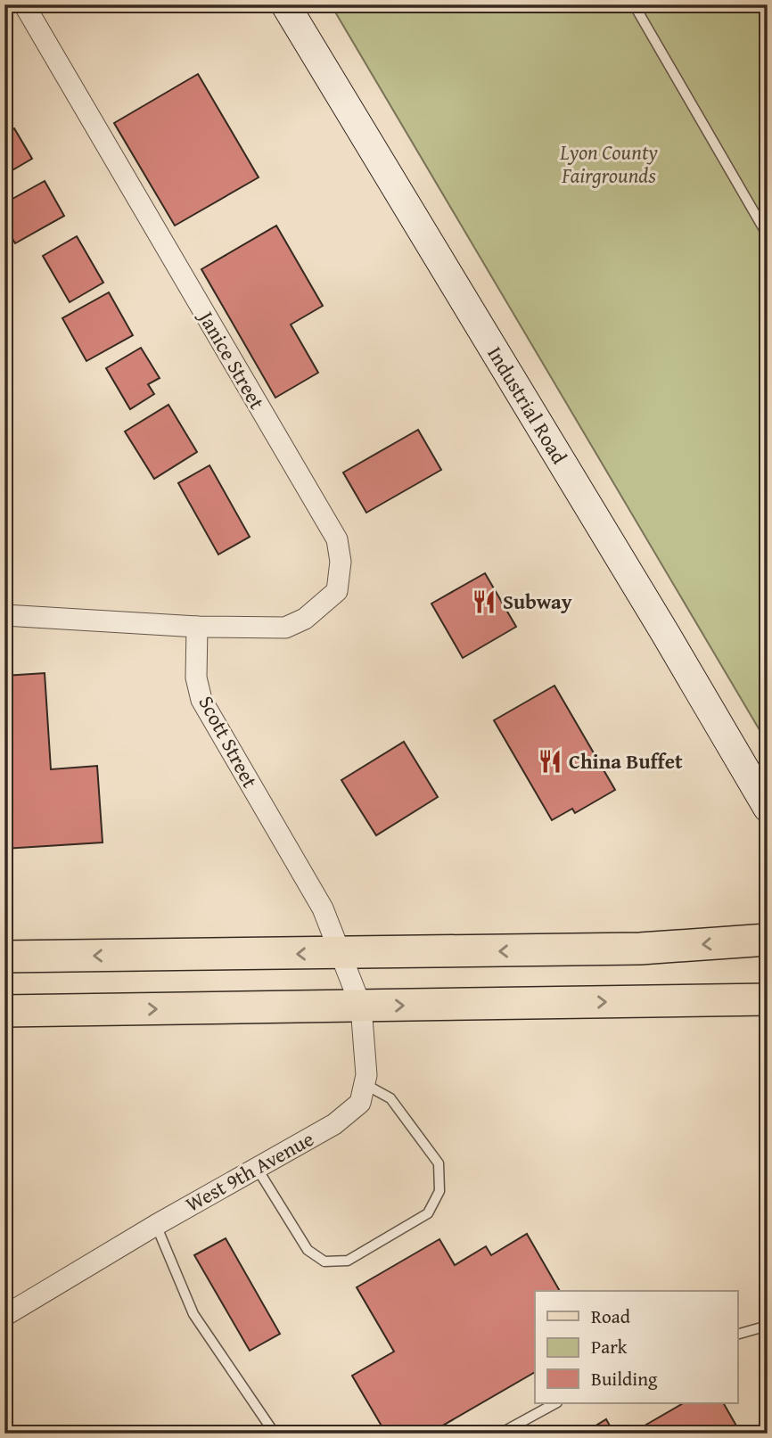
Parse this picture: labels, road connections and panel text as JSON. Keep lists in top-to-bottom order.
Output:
{
  "streets": {
    "main road": ["Industrial Road"],
    "street": ["Janice Street", "Scott Street", "West 9th Avenue"]
  },
  "crossings": [
    ["Janice Street", "Scott Street"],
    ["Scott Street", "West 9th Avenue"]
  ],
  "parks": ["Lyon County Fairgrounds"],
  "places": {
    "restaurant": ["Subway", "China Buffet"]
  },
  "legend": ["Road", "Park", "Building"]
}
